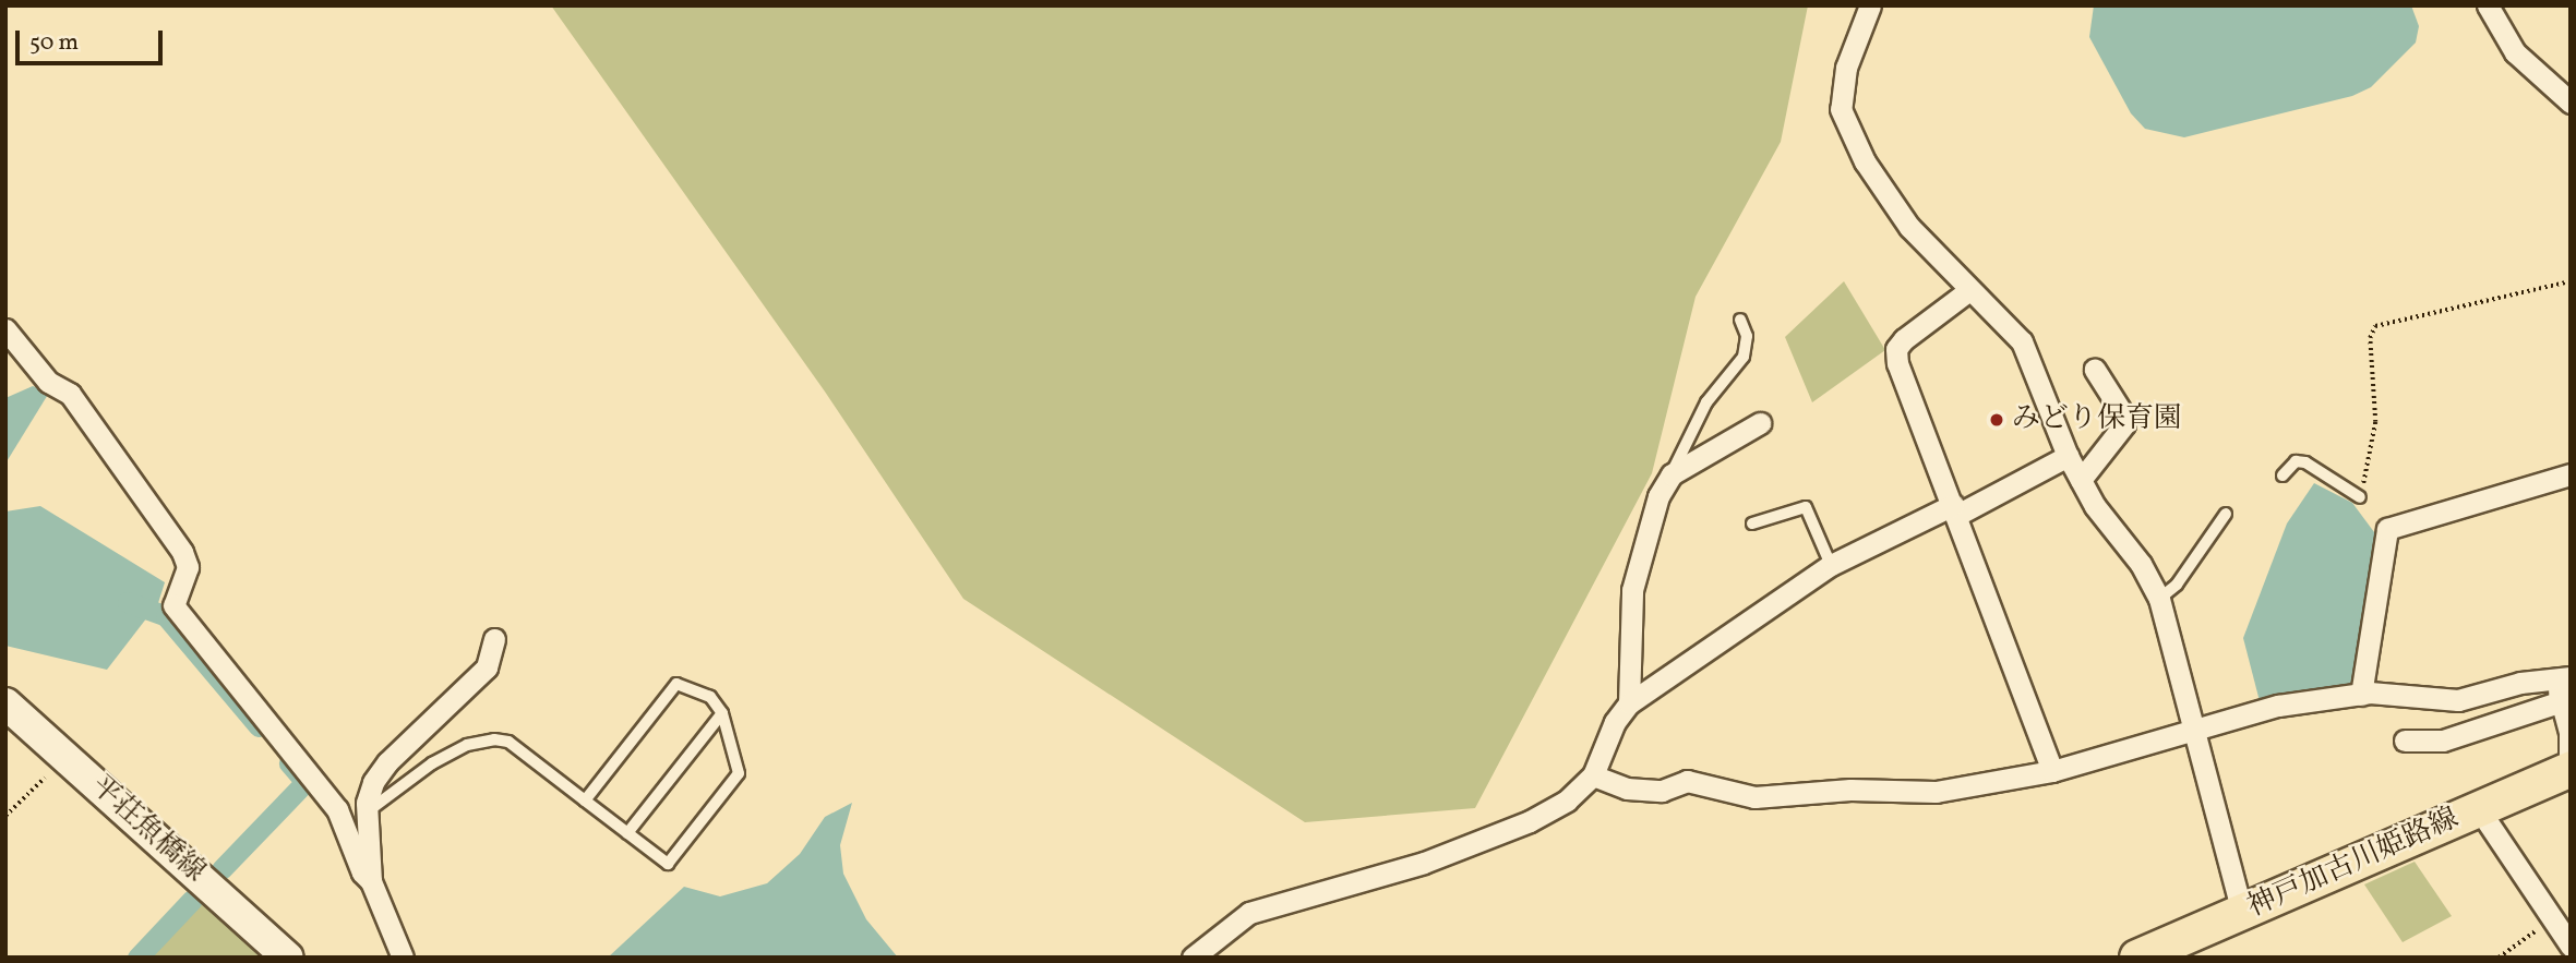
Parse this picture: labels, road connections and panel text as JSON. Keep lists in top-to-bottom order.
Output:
{
  "streets": {
    "main road": ["平荘魚橋線", "神戸加古川姫路線"]
  },
  "places": ["みどり保育園"],
  "scale_bar": "50 m"
}
